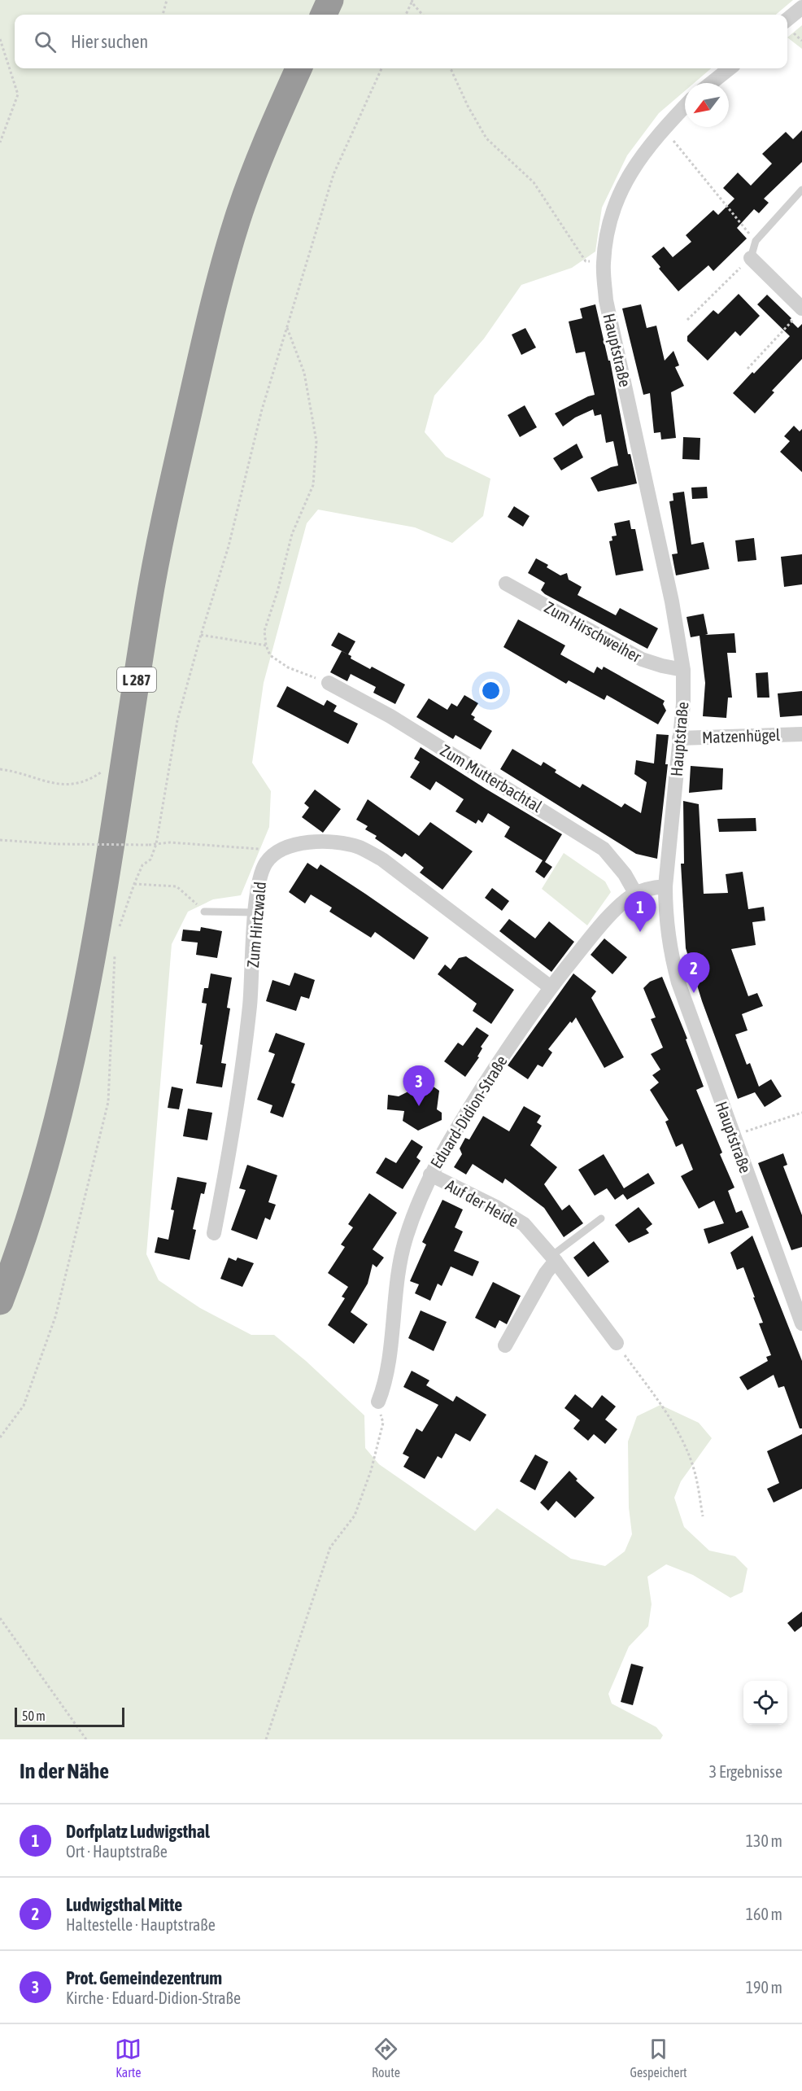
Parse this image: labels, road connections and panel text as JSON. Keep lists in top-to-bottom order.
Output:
{
  "streets": {
    "highway": ["L 287"],
    "street": [
      "Hauptstraße",
      "Zum Hirschweiher",
      "Matzenhügel",
      "Zum Mutterbachtal",
      "Zum Hirtzwald",
      "Eduard-Didion-Straße",
      "Auf der Heide"
    ]
  },
  "crossings": [
    ["Hauptstraße", "Zum Hirschweiher"],
    ["Hauptstraße", "Matzenhügel"],
    ["Hauptstraße", "Eduard-Didion-Straße"],
    ["Zum Mutterbachtal", "Eduard-Didion-Straße"],
    ["Eduard-Didion-Straße", "Auf der Heide"]
  ],
  "scale_bar": "50 m",
  "north": "bottom left",
  "page": {
    "search": "Hier suchen",
    "pins": ["1", "2", "3"],
    "scale": "50 m",
    "heading": ["In der Nähe", "3 Ergebnisse"],
    "list": [
      {
        "mark": "1",
        "name": "Dorfplatz Ludwigsthal",
        "note": "Ort · Hauptstraße",
        "value": "130 m"
      },
      {
        "mark": "2",
        "name": "Ludwigsthal Mitte",
        "note": "Haltestelle · Hauptstraße",
        "value": "160 m"
      },
      {
        "mark": "3",
        "name": "Prot. Gemeindezentrum",
        "note": "Kirche · Eduard-Didion-Straße",
        "value": "190 m"
      }
    ],
    "nav": ["Karte", "Route", "Gespeichert"]
  }
}
